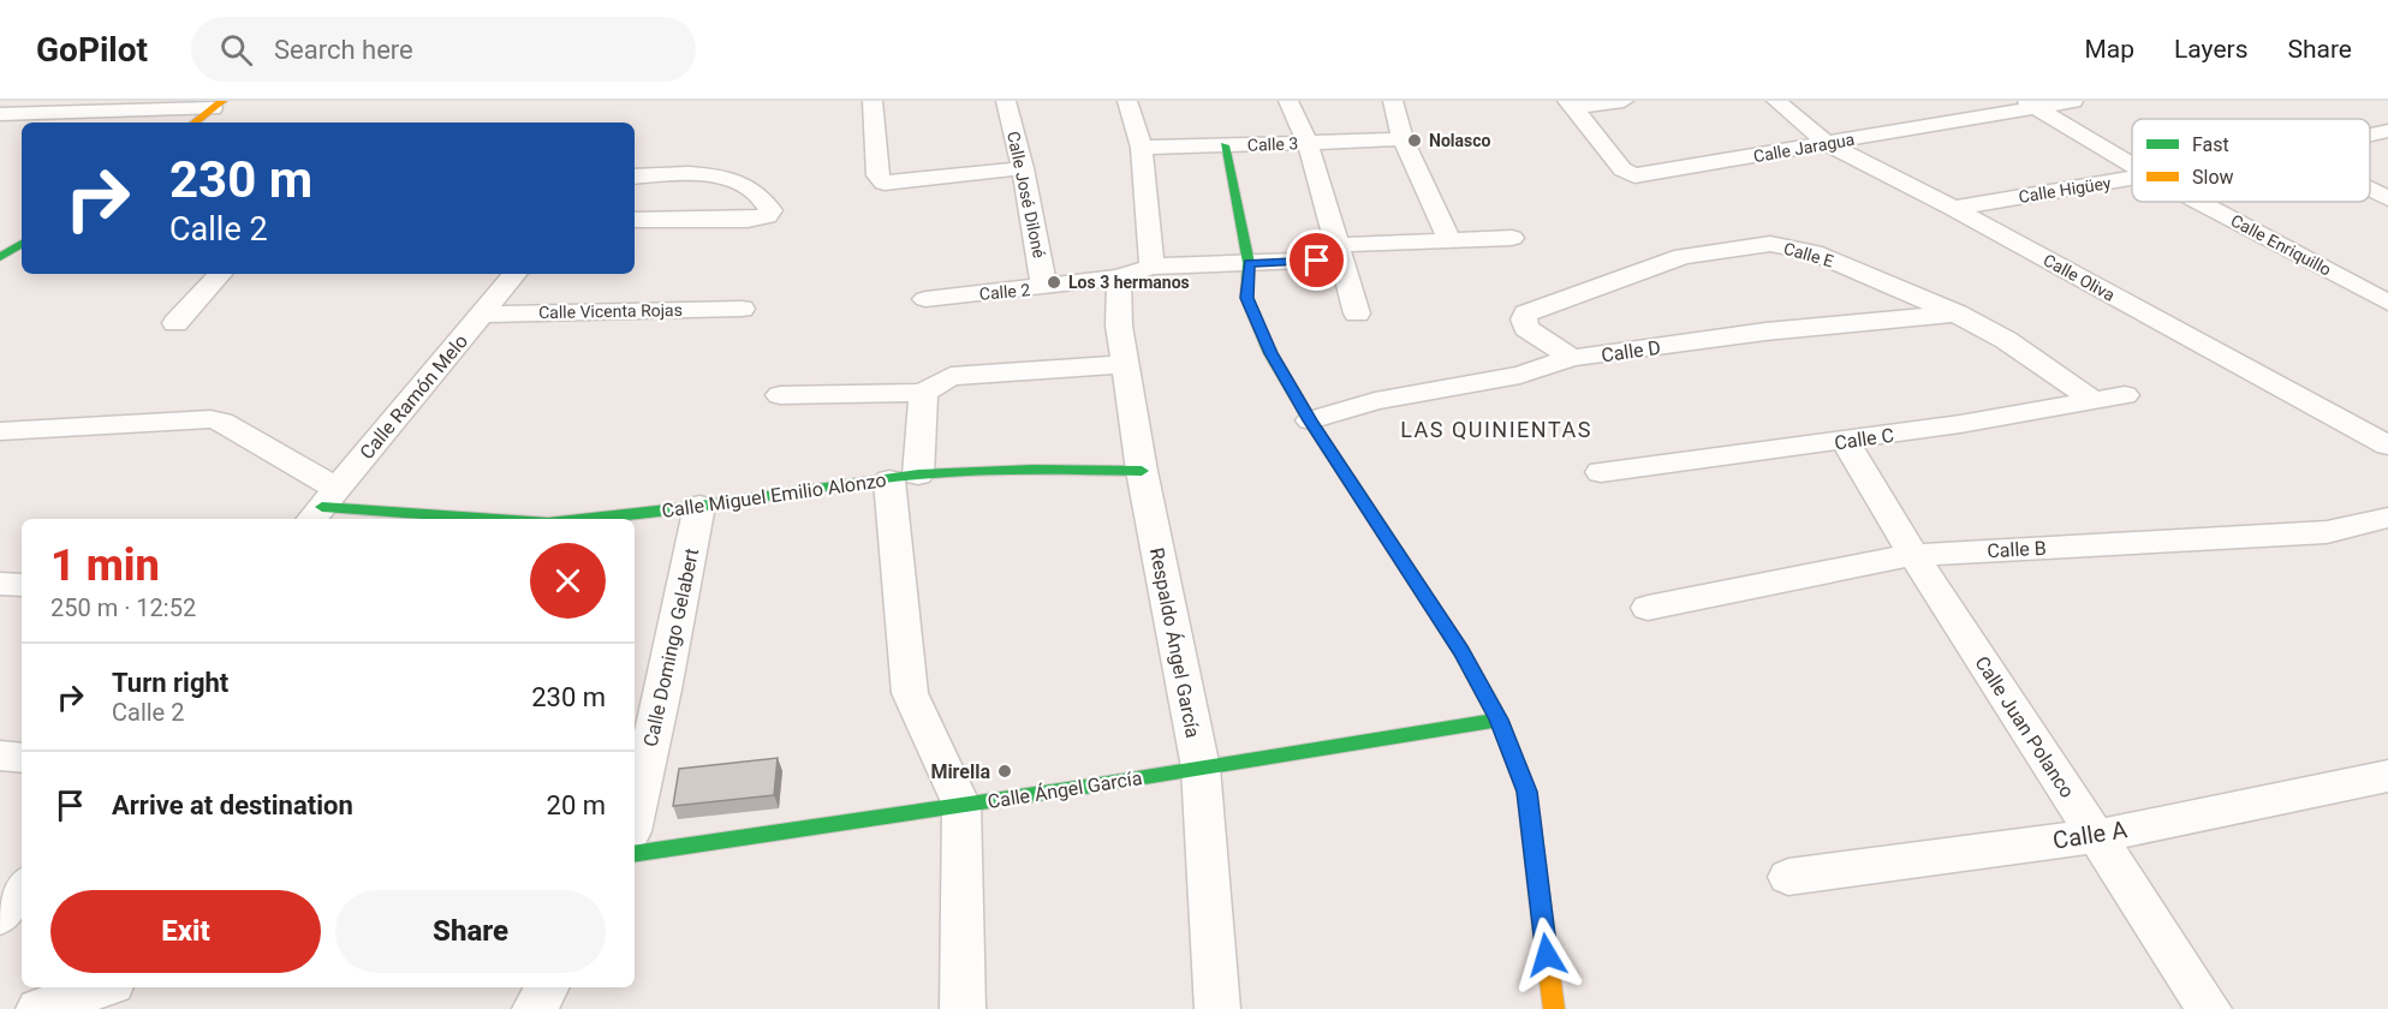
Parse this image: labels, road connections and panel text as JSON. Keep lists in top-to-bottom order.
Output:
{
  "streets": {
    "street": [
      "Calle 3",
      "Calle Jaragua",
      "Calle Higüey",
      "Calle José Diloné",
      "Calle Enriquillo",
      "Calle E",
      "Calle Oliva",
      "Calle 2",
      "Calle Vicenta Rojas",
      "Calle D",
      "Calle Ramón Melo",
      "Calle C",
      "Calle Miguel Emilio Alonzo",
      "Calle B",
      "Respaldo Ángel García",
      "Calle Domingo Gelabert",
      "Calle Juan Polanco",
      "Calle Ángel García",
      "Calle A"
    ]
  },
  "crossings": [
    ["Calle Jaragua", "Calle Enriquillo"],
    ["Calle Jaragua", "Calle Oliva"],
    ["Calle Higüey", "Calle Oliva"],
    ["Calle José Diloné", "Calle 2"],
    ["Calle E", "Calle D"],
    ["Calle E", "Calle C"],
    ["Calle 2", "Respaldo Ángel García"],
    ["Calle Vicenta Rojas", "Calle Ramón Melo"],
    ["Calle Ramón Melo", "Calle Miguel Emilio Alonzo"],
    ["Calle C", "Calle Juan Polanco"],
    ["Calle Miguel Emilio Alonzo", "Respaldo Ángel García"],
    ["Calle Miguel Emilio Alonzo", "Calle Domingo Gelabert"],
    ["Calle B", "Calle Juan Polanco"],
    ["Respaldo Ángel García", "Calle Ángel García"],
    ["Calle Juan Polanco", "Calle A"]
  ],
  "districts": ["LAS QUINIENTAS"],
  "places": ["Nolasco", "Los 3 hermanos", "Mirella"],
  "legend": ["Fast", "Slow"],
  "page": {
    "header": "GoPilot",
    "search": "Search here",
    "nav": ["Map", "Layers", "Share"],
    "turn": ["230 m", "Calle 2"],
    "heading": ["1 min", "250 m · 12:52"],
    "list": [
      {
        "name": "Turn right",
        "note": "Calle 2",
        "value": "230 m"
      },
      {
        "name": "Arrive at destination",
        "value": "20 m"
      }
    ],
    "buttons": ["Exit", "Share"]
  }
}
